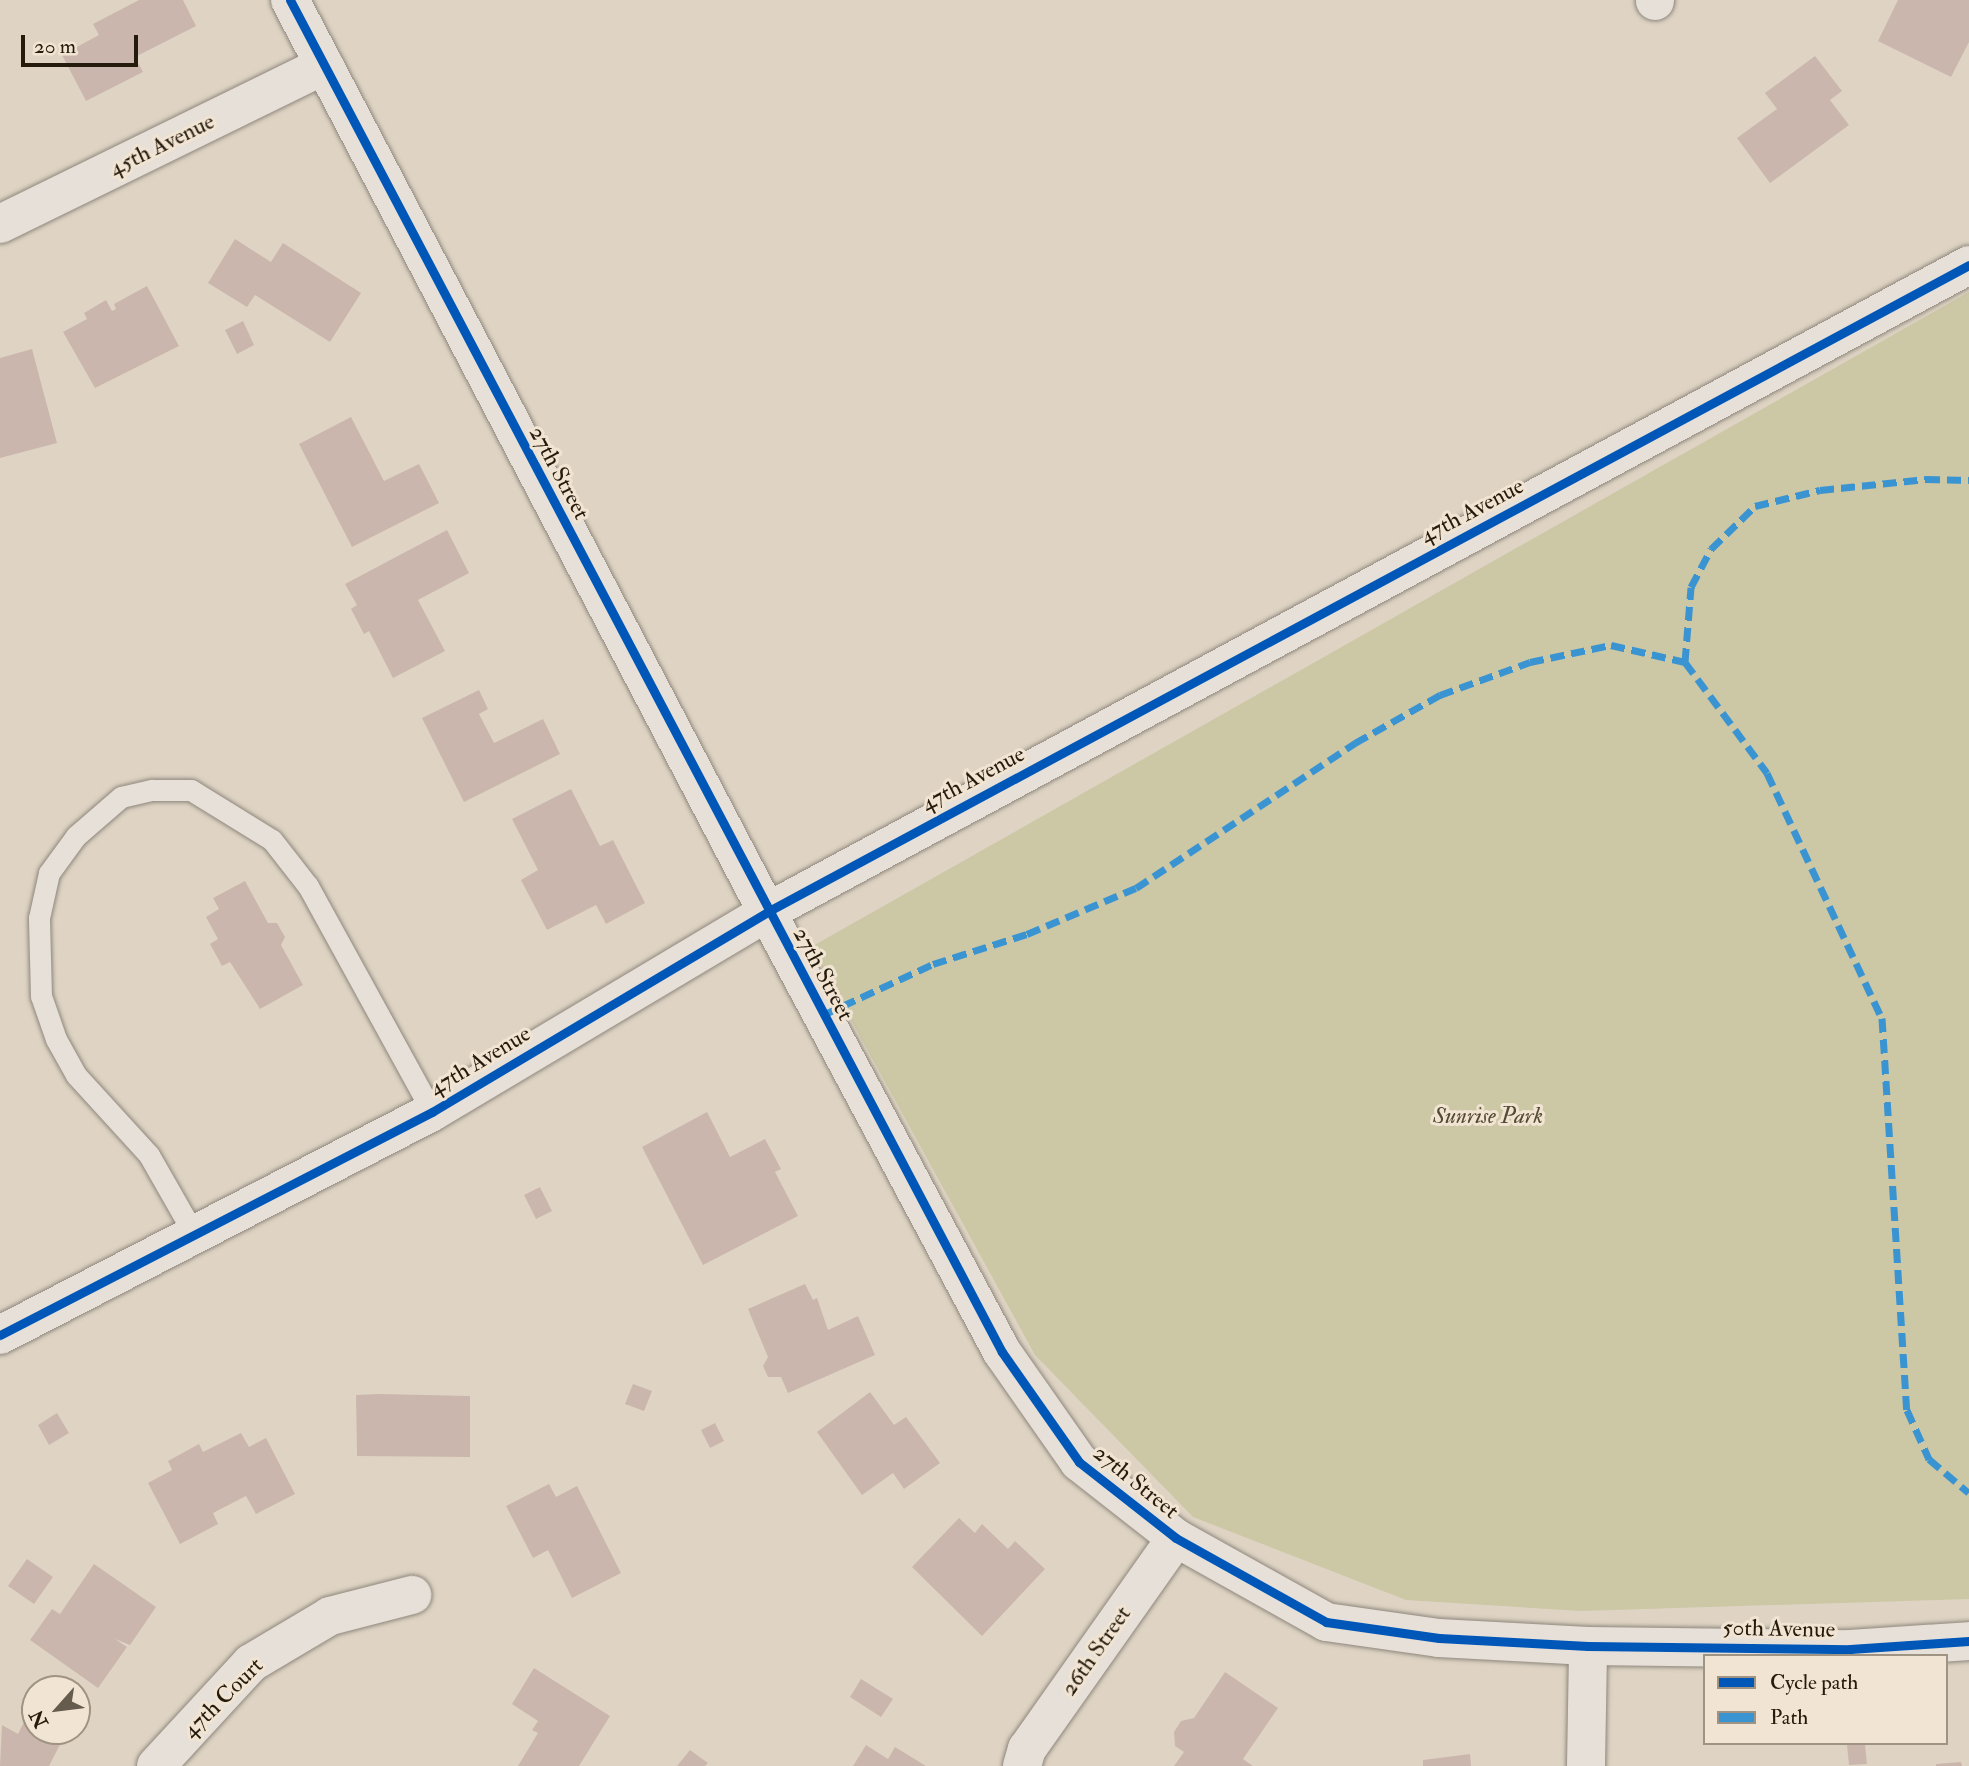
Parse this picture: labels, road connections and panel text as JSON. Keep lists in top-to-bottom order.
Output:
{
  "streets": {
    "street": [
      "45th Avenue",
      "27th Street",
      "47th Avenue",
      "50th Avenue",
      "26th Street",
      "47th Court"
    ]
  },
  "crossings": [
    ["45th Avenue", "27th Street"],
    ["27th Street", "47th Avenue"],
    ["27th Street", "50th Avenue"],
    ["27th Street", "26th Street"]
  ],
  "parks": ["Sunrise Park"],
  "legend": ["Cycle path", "Path"],
  "scale_bar": "20 m",
  "north": "bottom left"
}
